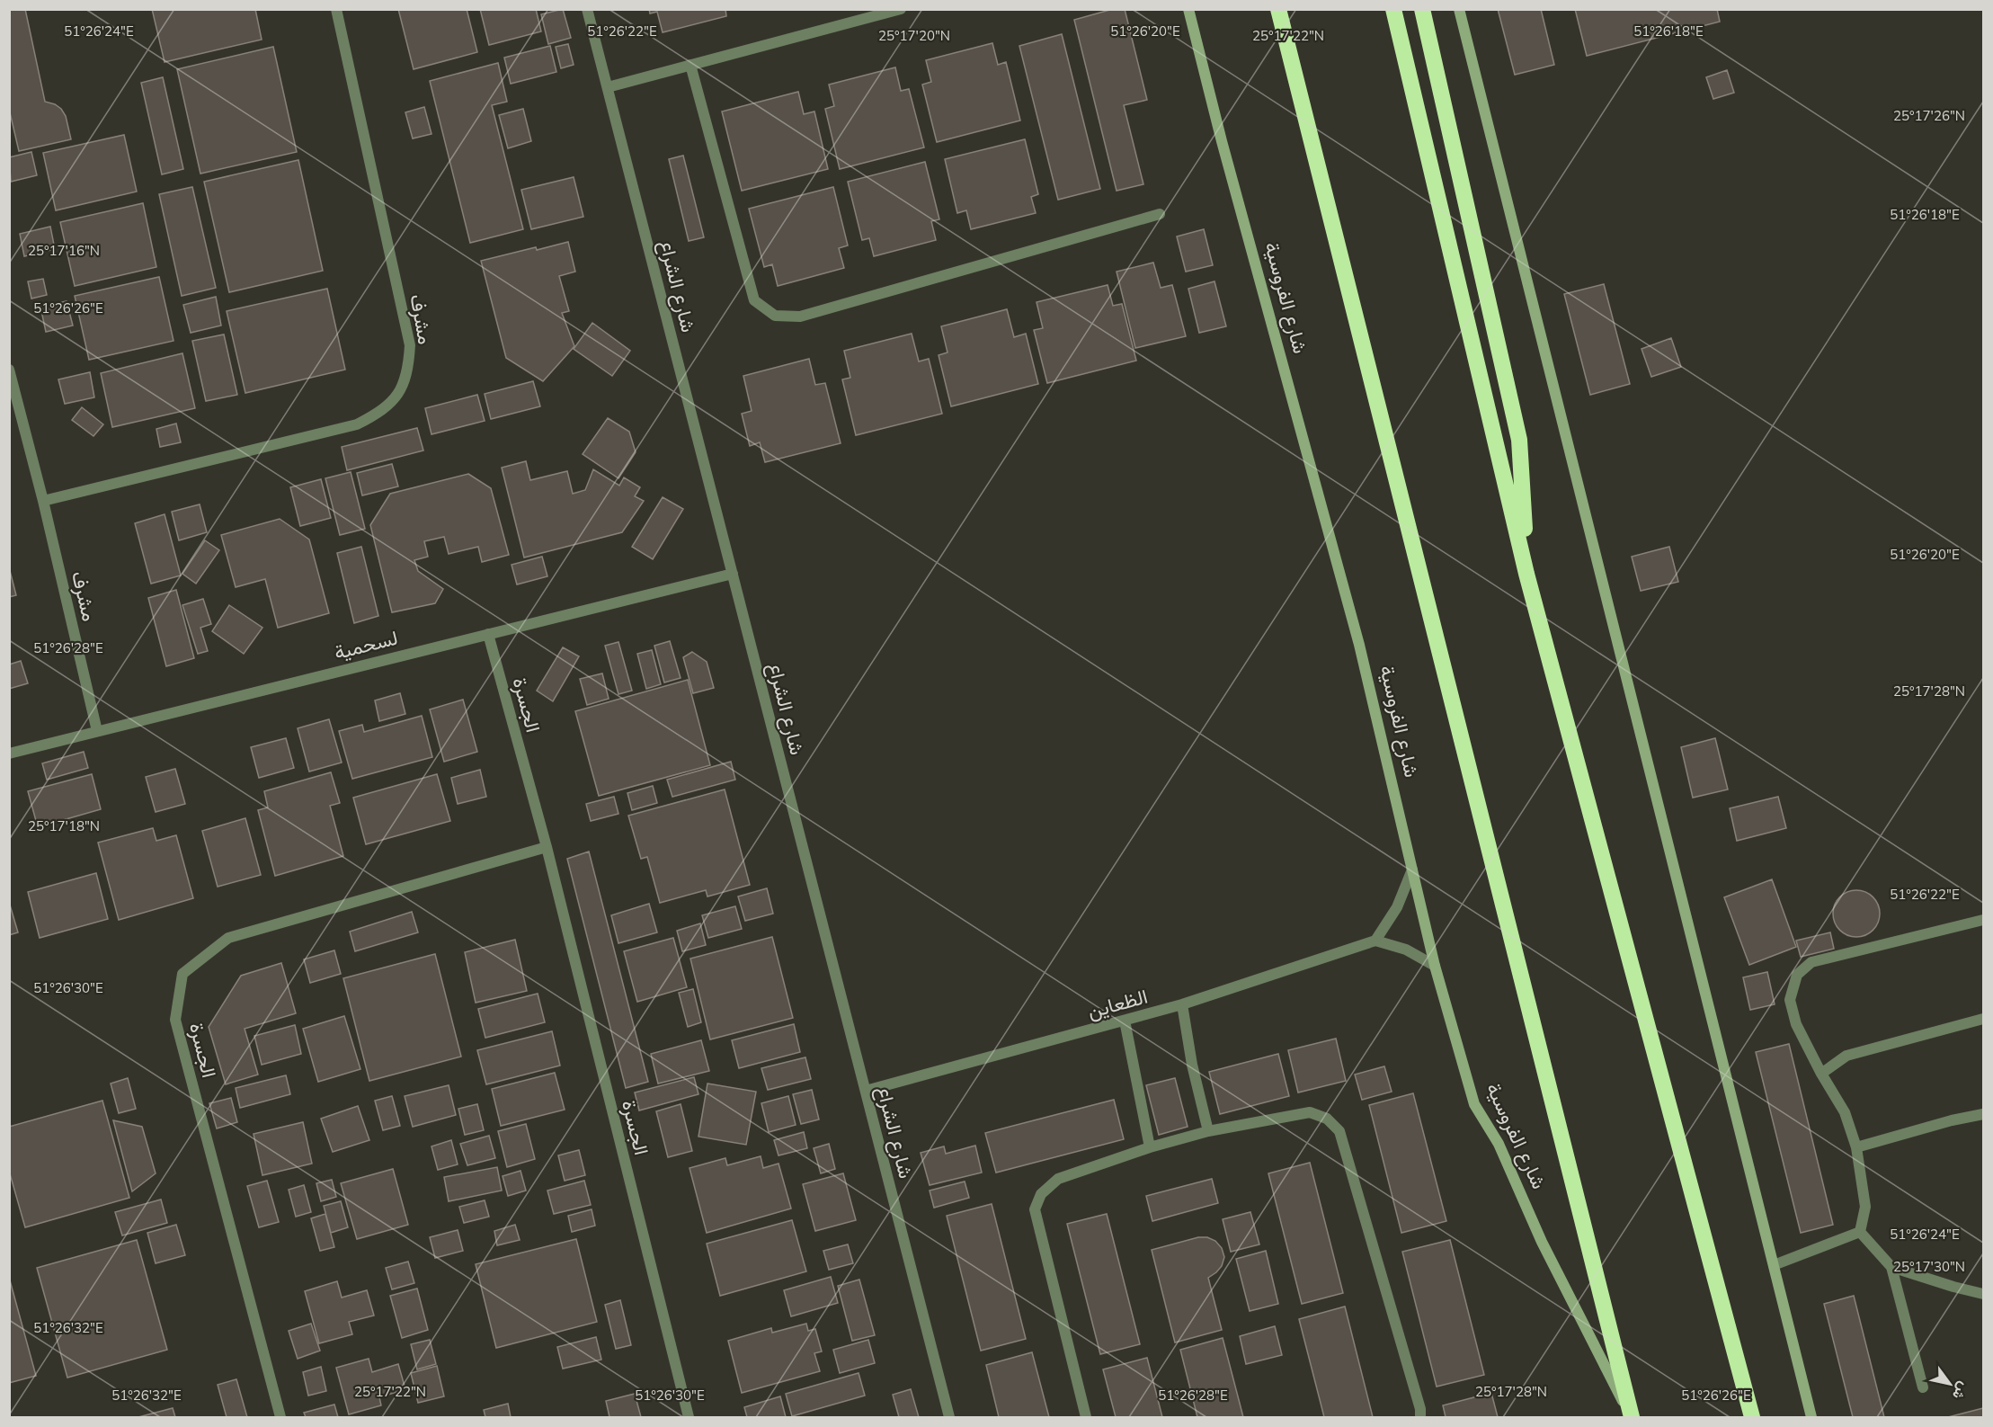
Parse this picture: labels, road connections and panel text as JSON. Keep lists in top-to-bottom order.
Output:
{
  "streets": {
    "highway": ["شارع الفروسية"],
    "street": [
      "شارع الشراع",
      "مشرف",
      "لسحمية",
      "الجسرة",
      "الظعاين"
    ]
  },
  "crossings": [
    ["شارع الشراع", "لسحمية"],
    ["شارع الشراع", "الظعاين"],
    ["مشرف", "لسحمية"],
    ["لسحمية", "الجسرة"]
  ],
  "north": "bottom right",
  "coordinates": [
    "51°26'22\"E",
    "51°26'24\"E",
    "51°26'20\"E",
    "51°26'18\"E",
    "25°17'20\"N",
    "25°17'22\"N",
    "25°17'26\"N",
    "25°17'16\"N",
    "51°26'26\"E",
    "51°26'28\"E",
    "25°17'28\"N",
    "25°17'18\"N",
    "51°26'30\"E",
    "25°17'30\"N",
    "51°26'32\"E"
  ]
}
